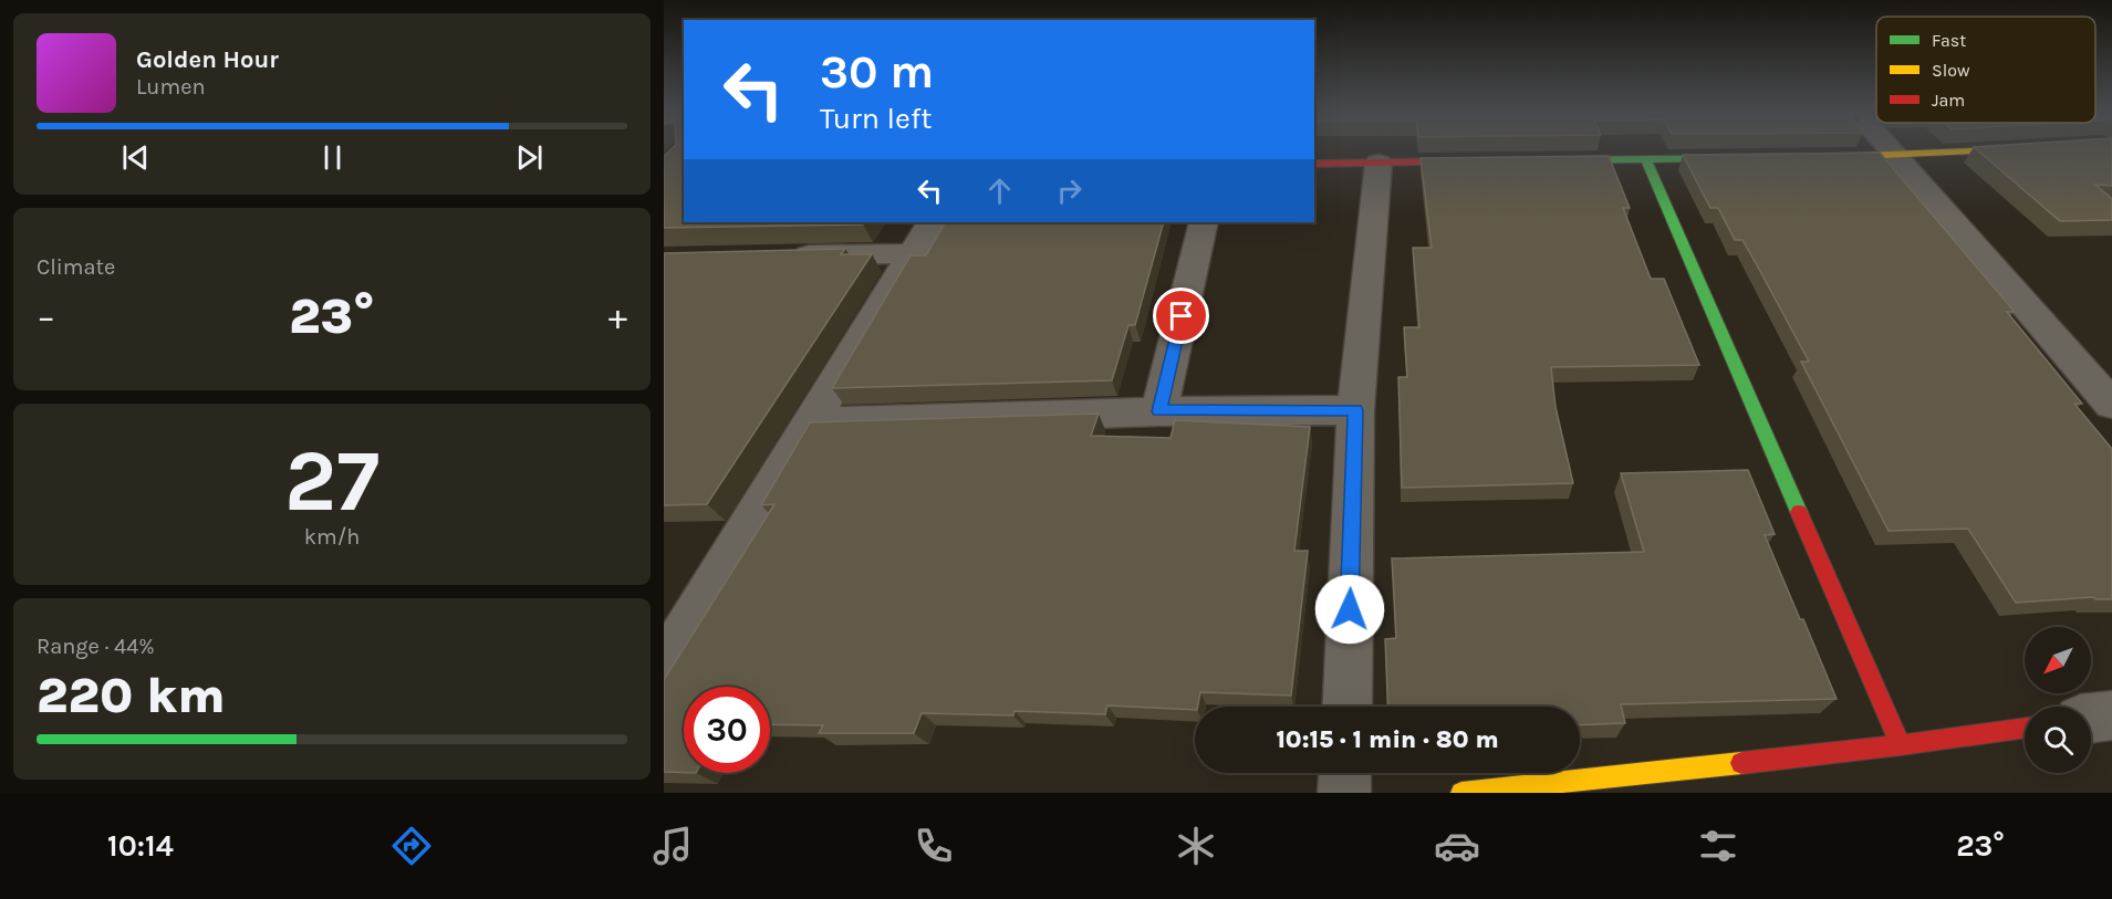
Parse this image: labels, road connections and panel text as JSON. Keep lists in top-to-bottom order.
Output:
{
  "legend": ["Fast", "Slow", "Jam"],
  "north": "bottom left",
  "page": {
    "turn": ["30 m", "Turn left"],
    "song": ["Golden Hour", "Lumen"],
    "tile": [
      "Climate",
      ["27", "km/h"],
      ["Range · 44%", "220 km"]
    ],
    "heat": ["−", "23°", "+"],
    "limit": "30",
    "trip": "10:15 · 1 min · 80 m",
    "tabs": ["10:14", "23°"]
  }
}
